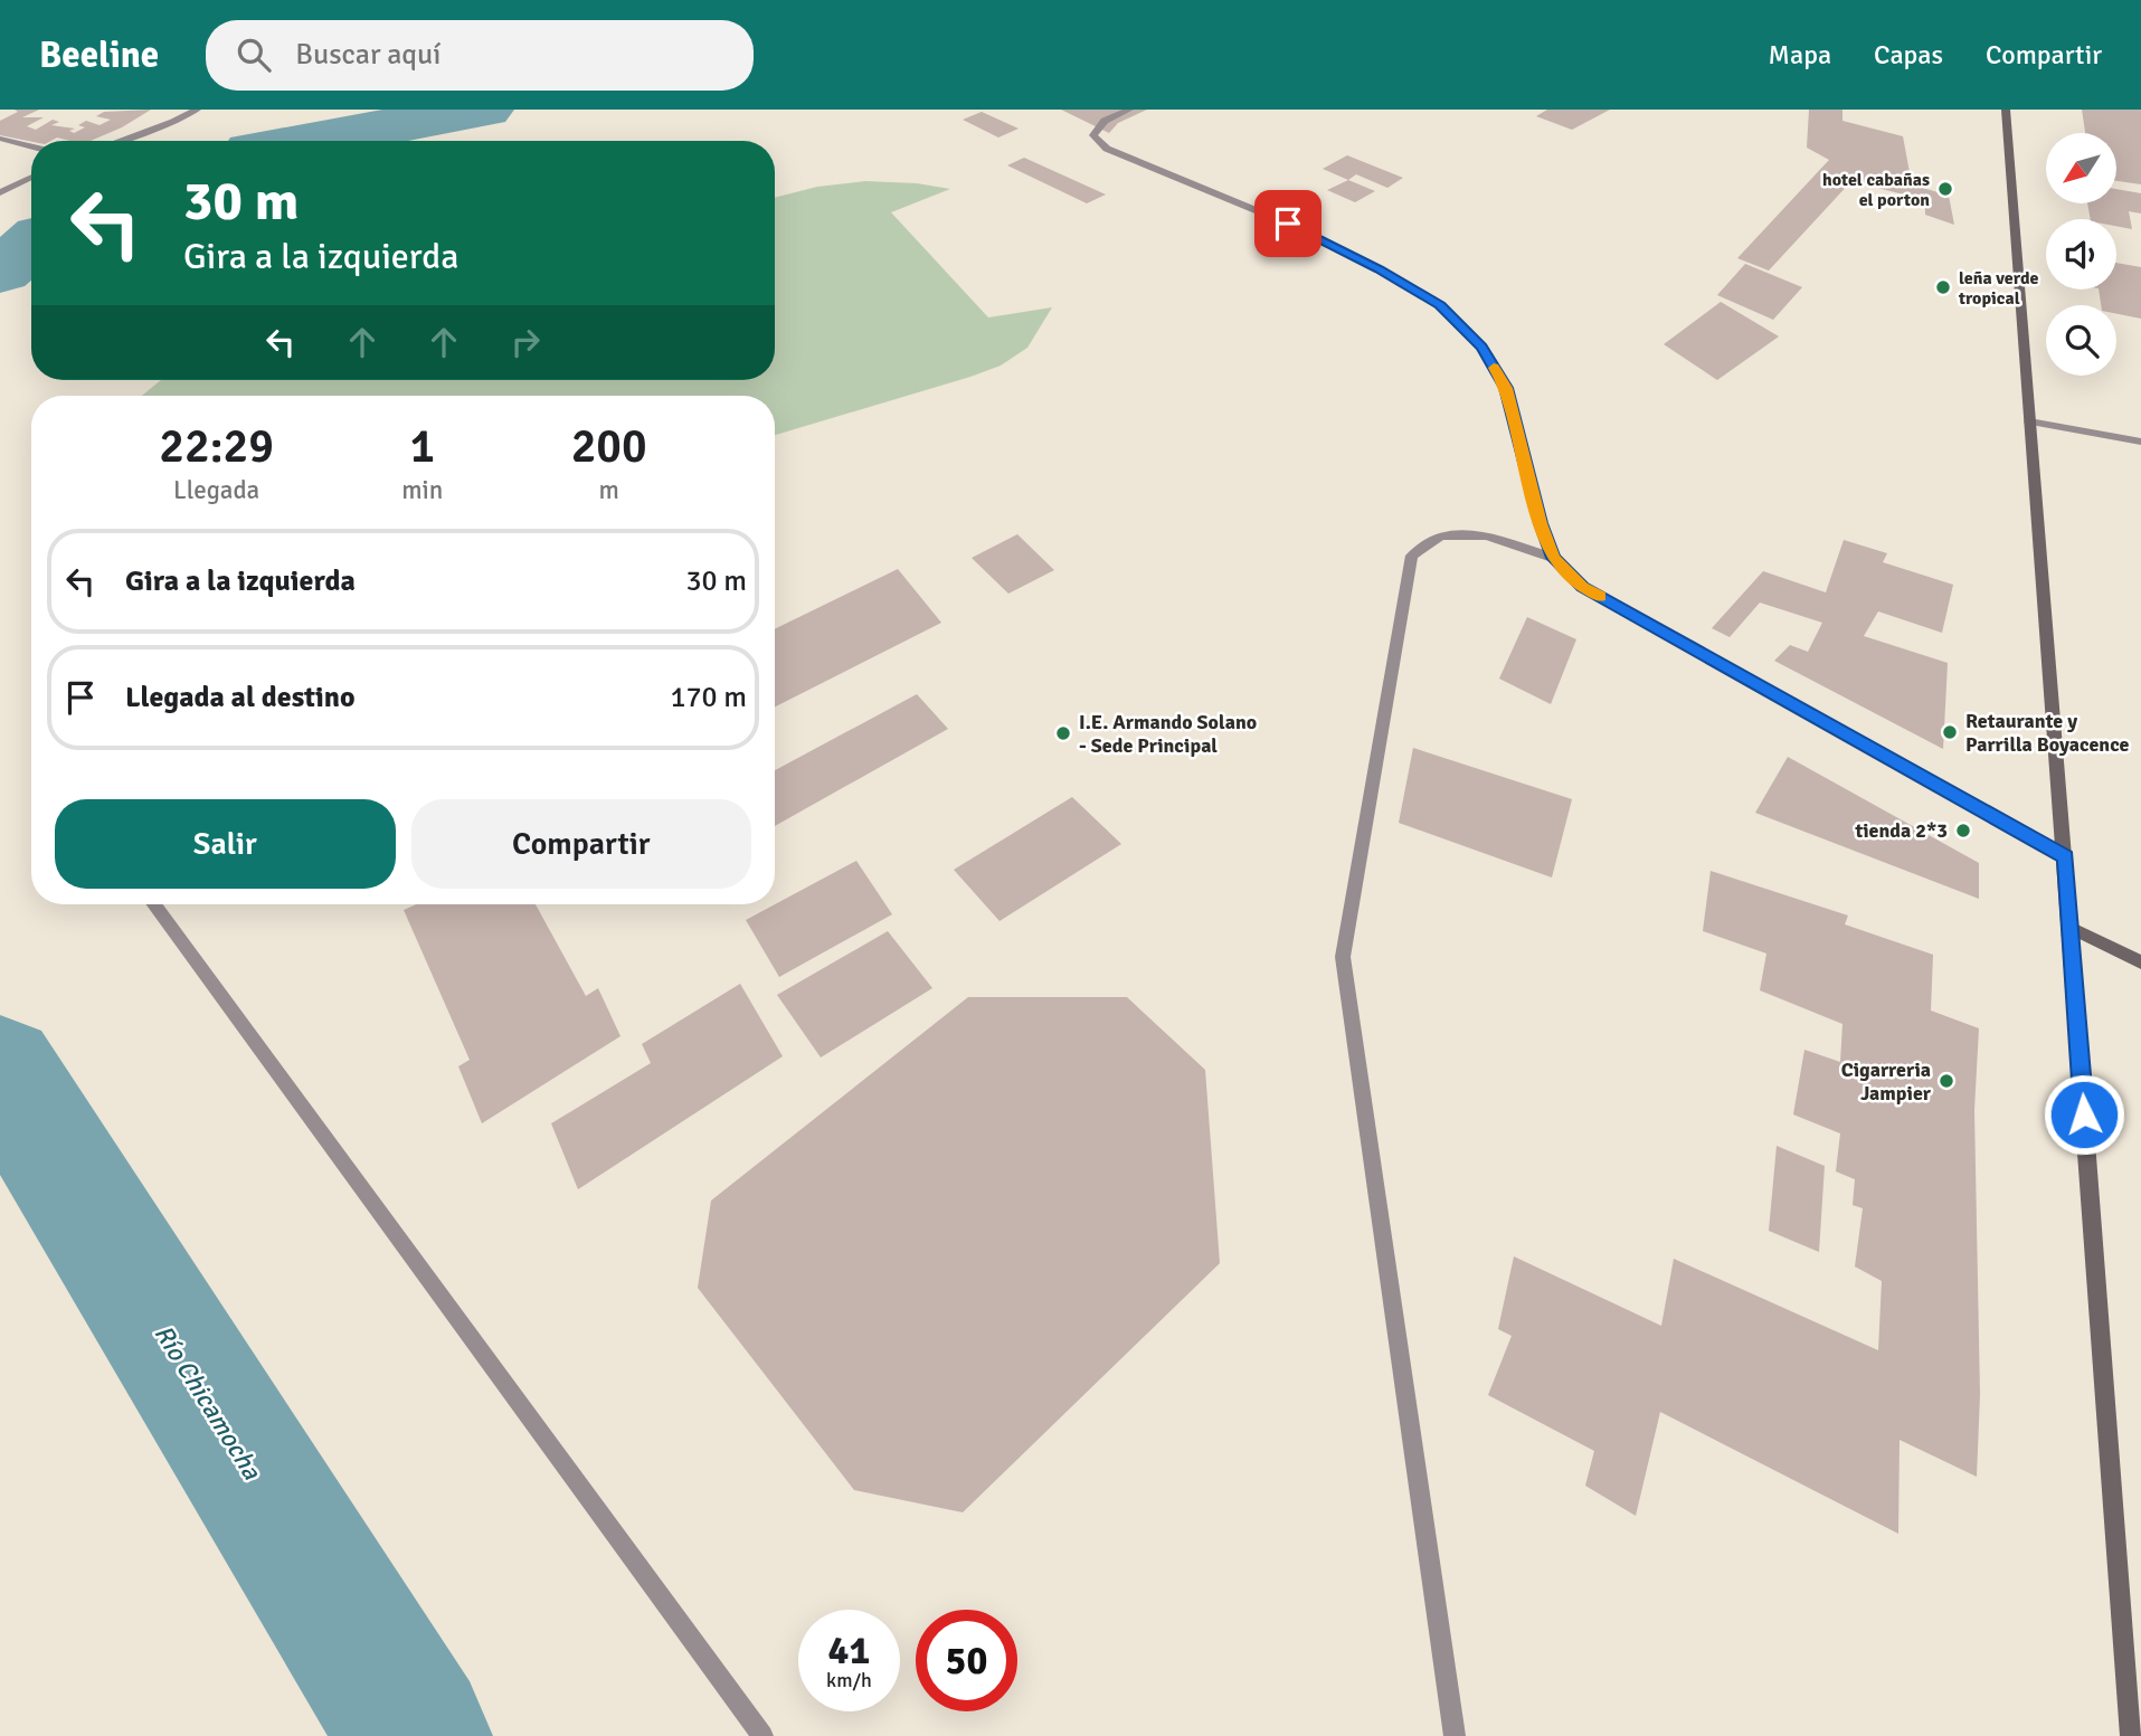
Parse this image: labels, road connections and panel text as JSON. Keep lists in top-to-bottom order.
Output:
{
  "water": ["Río Chicamocha"],
  "places": [
    "hotel cabañas el porton",
    "leña verde tropical",
    "Retaurante y Parrilla Boyacence",
    "I.E. Armando Solano - Sede Principal",
    "tienda 2*3",
    "Cigarreria Jampier"
  ],
  "north": "bottom left",
  "page": {
    "header": "Beeline",
    "search": "Buscar aquí",
    "nav": ["Mapa", "Capas", "Compartir"],
    "turn": ["30 m", "Gira a la izquierda"],
    "eta": [
      "22:29",
      "Llegada",
      "1",
      "min",
      "200",
      "m"
    ],
    "list": [
      {
        "name": "Gira a la izquierda",
        "value": "30 m"
      },
      {
        "name": "Llegada al destino",
        "value": "170 m"
      }
    ],
    "buttons": ["Salir", "Compartir"],
    "speed": "41 km/h",
    "limit": "50"
  }
}
